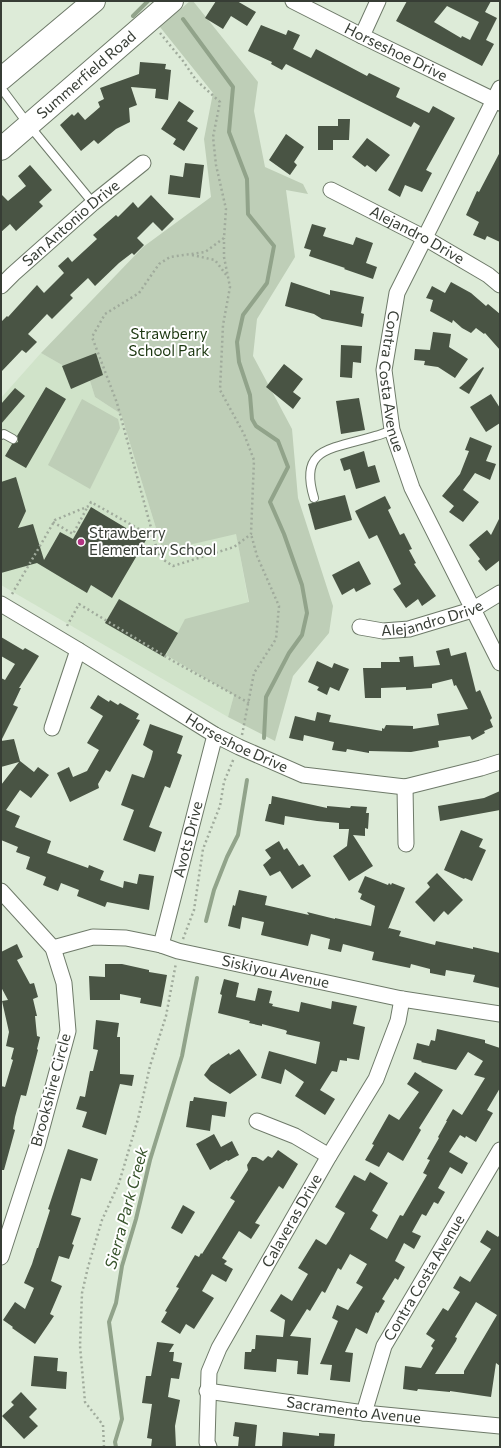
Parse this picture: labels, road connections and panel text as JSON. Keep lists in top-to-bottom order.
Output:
{
  "streets": {
    "street": [
      "Horseshoe Drive",
      "Summerfield Road",
      "San Antonio Drive",
      "Alejandro Drive",
      "Contra Costa Avenue",
      "Avots Drive",
      "Siskiyou Avenue",
      "Brookshire Circle",
      "Calaveras Drive",
      "Sacramento Avenue"
    ]
  },
  "crossings": [
    ["Horseshoe Drive", "Contra Costa Avenue"],
    ["Horseshoe Drive", "Avots Drive"],
    ["Alejandro Drive", "Contra Costa Avenue"],
    ["Contra Costa Avenue", "Sacramento Avenue"],
    ["Avots Drive", "Siskiyou Avenue"],
    ["Siskiyou Avenue", "Brookshire Circle"],
    ["Siskiyou Avenue", "Calaveras Drive"],
    ["Calaveras Drive", "Sacramento Avenue"]
  ],
  "water": ["Sierra Park Creek"],
  "parks": ["Strawberry School Park"],
  "places": ["Strawberry Elementary School"]
}
